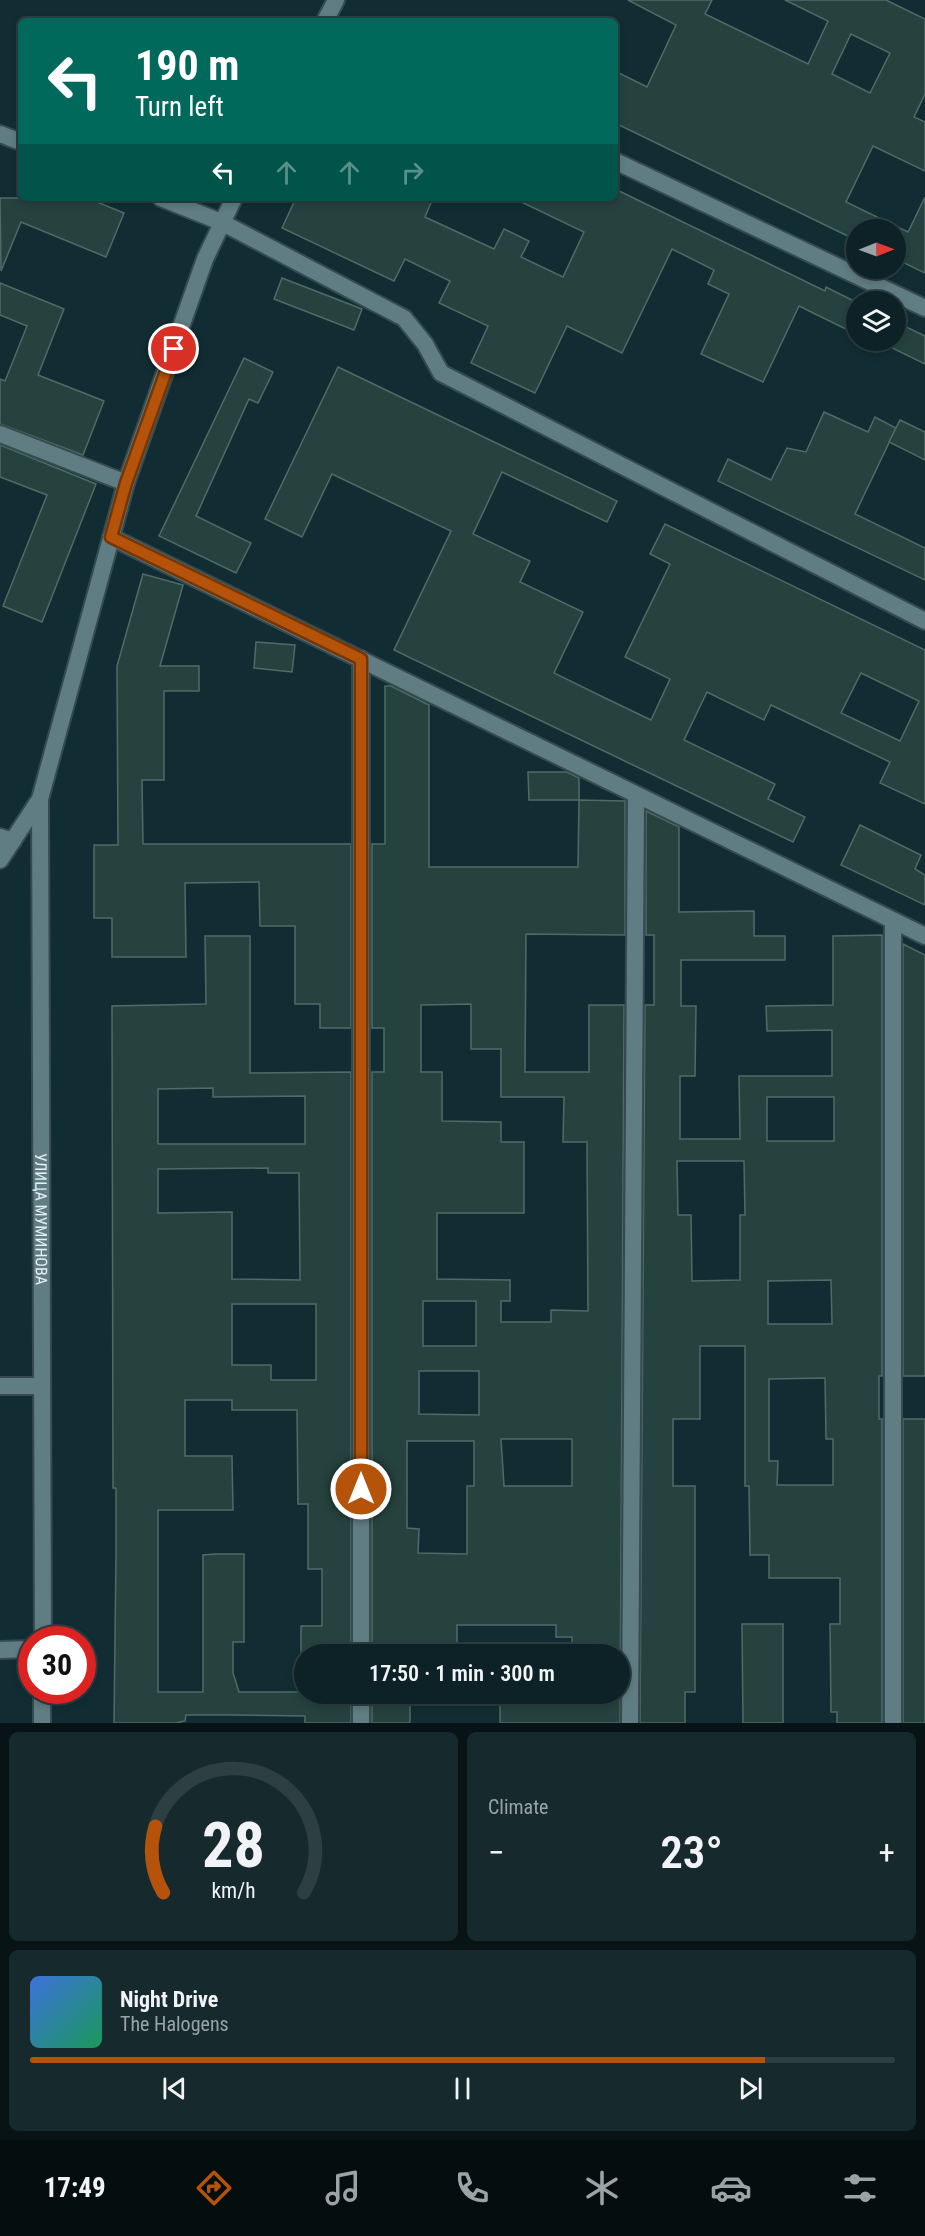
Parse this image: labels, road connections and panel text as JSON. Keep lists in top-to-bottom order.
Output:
{
  "streets": {
    "street": ["УЛИЦА МУМИНОВА"]
  },
  "north": "right",
  "page": {
    "turn": ["190 m", "Turn left"],
    "limit": "30",
    "trip": "17:50 · 1 min · 300 m",
    "tile": "Climate",
    "heat": ["−", "23°", "+"],
    "song": ["Night Drive", "The Halogens"],
    "tabs": "17:49",
    "gauge": ["28", "km/h"]
  }
}
